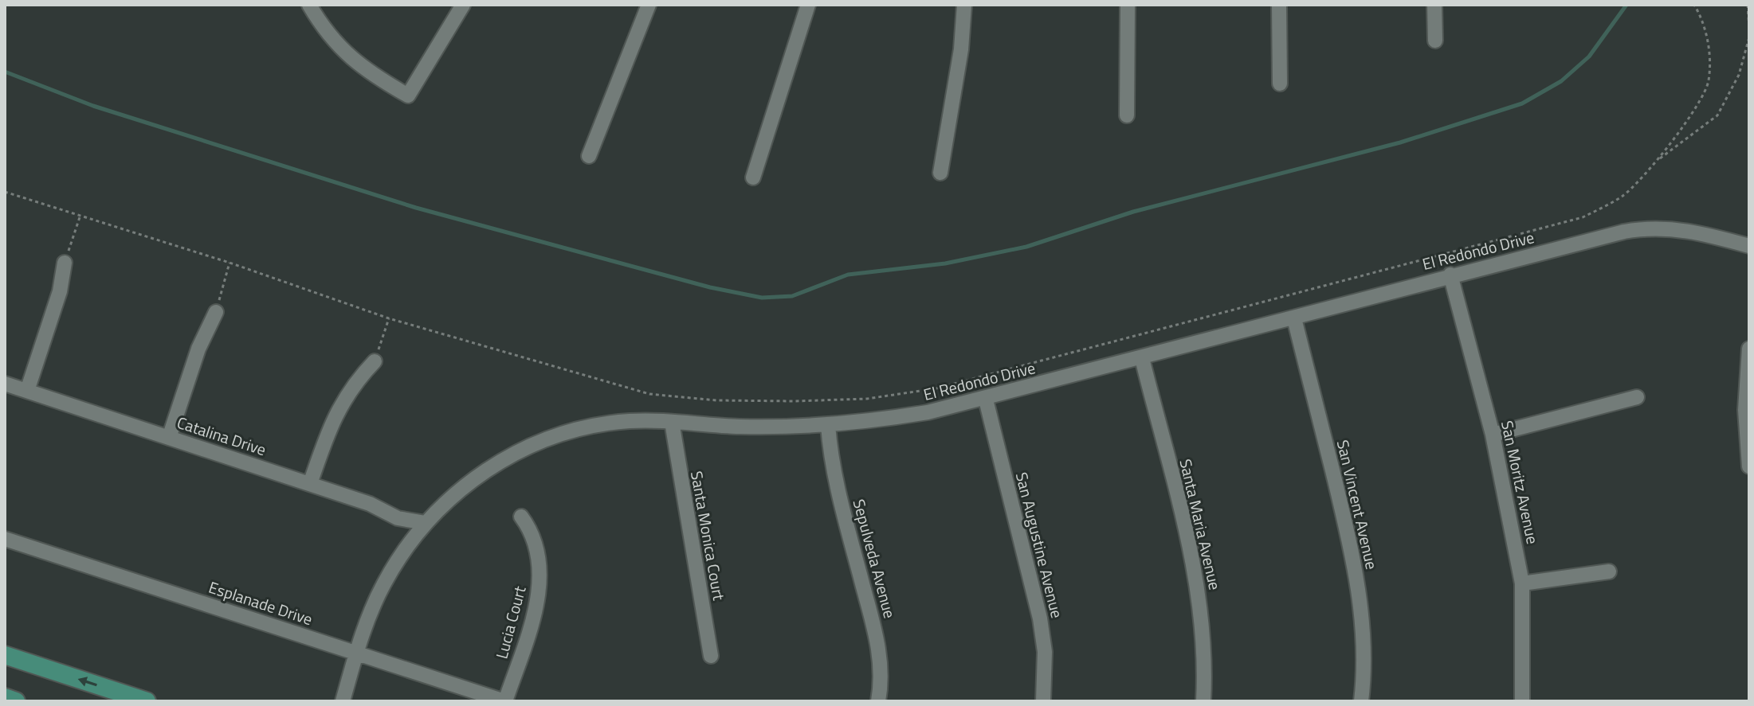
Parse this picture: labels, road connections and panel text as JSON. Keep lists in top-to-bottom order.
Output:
{
  "streets": {
    "street": [
      "El Redondo Drive",
      "Catalina Drive",
      "San Moritz Avenue",
      "San Vincent Avenue",
      "Santa Maria Avenue",
      "Santa Monica Court",
      "San Augustine Avenue",
      "Sepulveda Avenue",
      "Esplanade Drive",
      "Lucia Court"
    ]
  },
  "crossings": [
    ["El Redondo Drive", "Catalina Drive"],
    ["El Redondo Drive", "San Moritz Avenue"],
    ["El Redondo Drive", "San Vincent Avenue"],
    ["El Redondo Drive", "Santa Maria Avenue"],
    ["El Redondo Drive", "Santa Monica Court"],
    ["El Redondo Drive", "San Augustine Avenue"],
    ["El Redondo Drive", "Sepulveda Avenue"],
    ["El Redondo Drive", "Esplanade Drive"],
    ["Esplanade Drive", "Lucia Court"]
  ]
}
